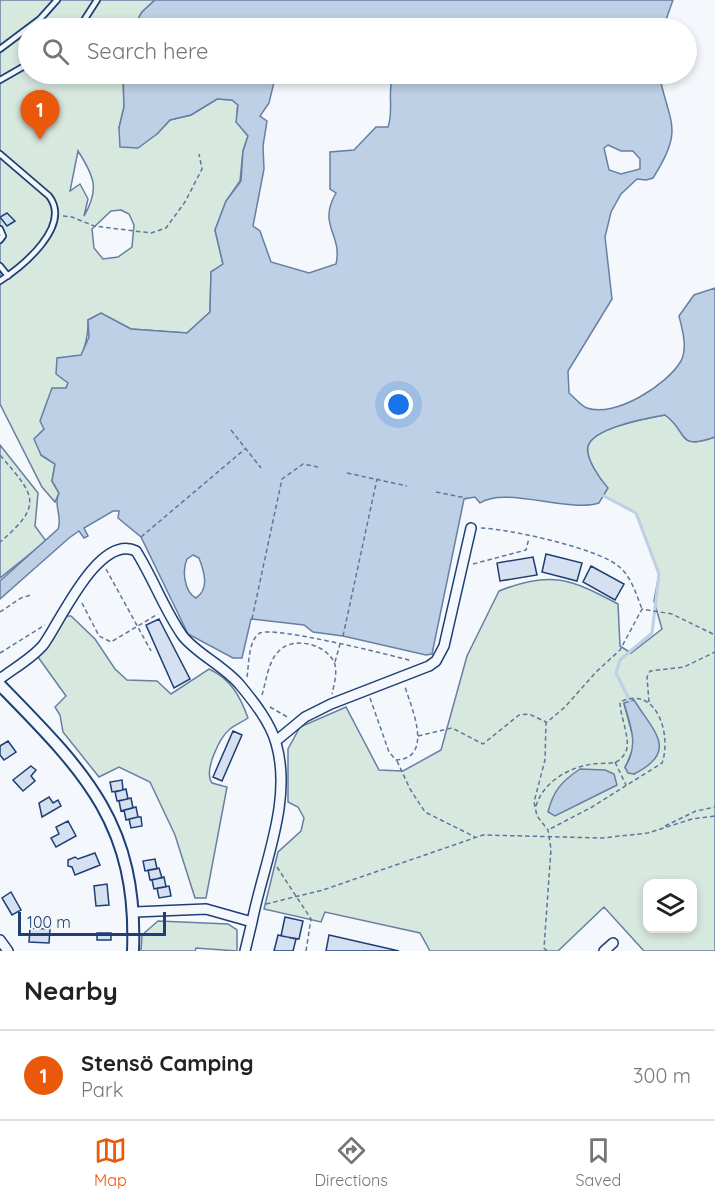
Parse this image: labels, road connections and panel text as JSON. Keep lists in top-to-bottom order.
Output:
{
  "scale_bar": "100 m",
  "page": {
    "search": "Search here",
    "pins": "1",
    "scale": "100 m",
    "heading": "Nearby",
    "list": [
      {
        "mark": "1",
        "name": "Stensö Camping",
        "note": "Park",
        "value": "300 m"
      }
    ],
    "nav": ["Map", "Directions", "Saved"]
  }
}
